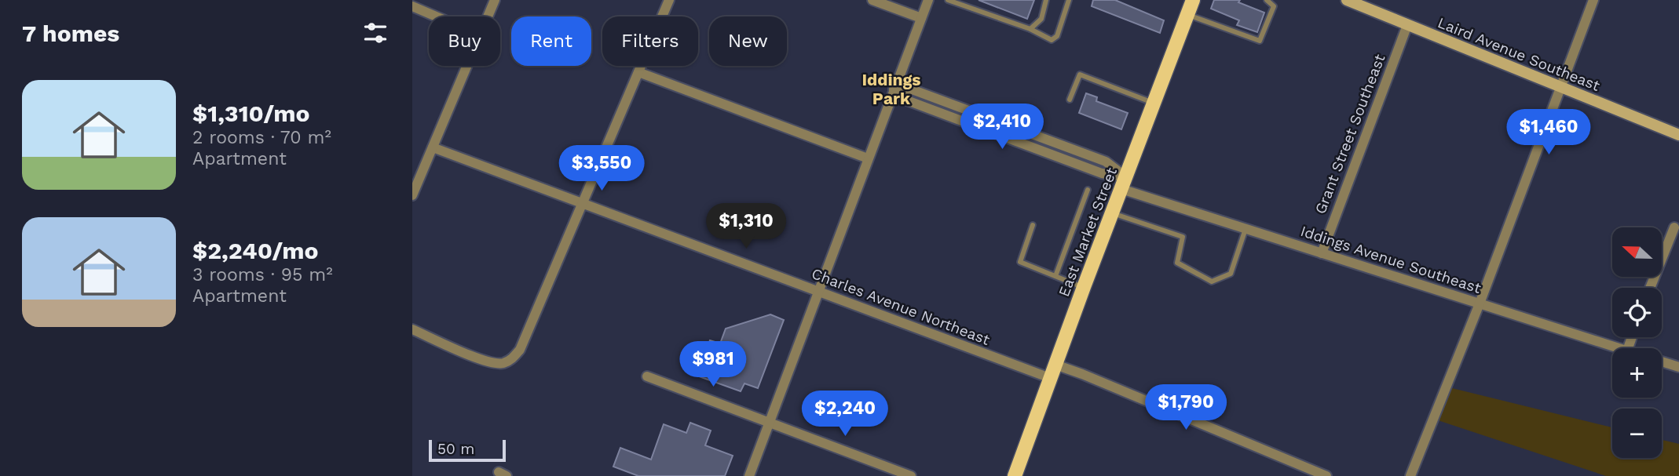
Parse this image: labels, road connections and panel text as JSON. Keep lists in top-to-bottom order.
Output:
{
  "streets": {
    "main road": ["East Market Street"],
    "street": [
      "Laird Avenue Southeast",
      "Grant Street Southeast",
      "Iddings Avenue Southeast",
      "Charles Avenue Northeast"
    ]
  },
  "crossings": [
    ["Laird Avenue Southeast", "Grant Street Southeast"],
    ["Grant Street Southeast", "Iddings Avenue Southeast"],
    ["East Market Street", "Iddings Avenue Southeast"],
    ["East Market Street", "Charles Avenue Northeast"]
  ],
  "districts": ["Iddings Park"],
  "scale_bar": "50 m",
  "north": "left",
  "page": {
    "heading": "7 homes",
    "chip": [
      "Buy",
      "Rent",
      "Filters",
      "New"
    ],
    "list": [
      {
        "name": "$1,310/mo",
        "note": "2 rooms · 70 m² · Apartment"
      },
      {
        "name": "$2,240/mo",
        "note": "3 rooms · 95 m² · Apartment"
      }
    ],
    "price": [
      "$2,410",
      "$1,460",
      "$3,550",
      "$1,310",
      "$981",
      "$1,790",
      "$2,240"
    ],
    "map_buttons": ["+", "−"],
    "scale": "50 m"
  }
}
